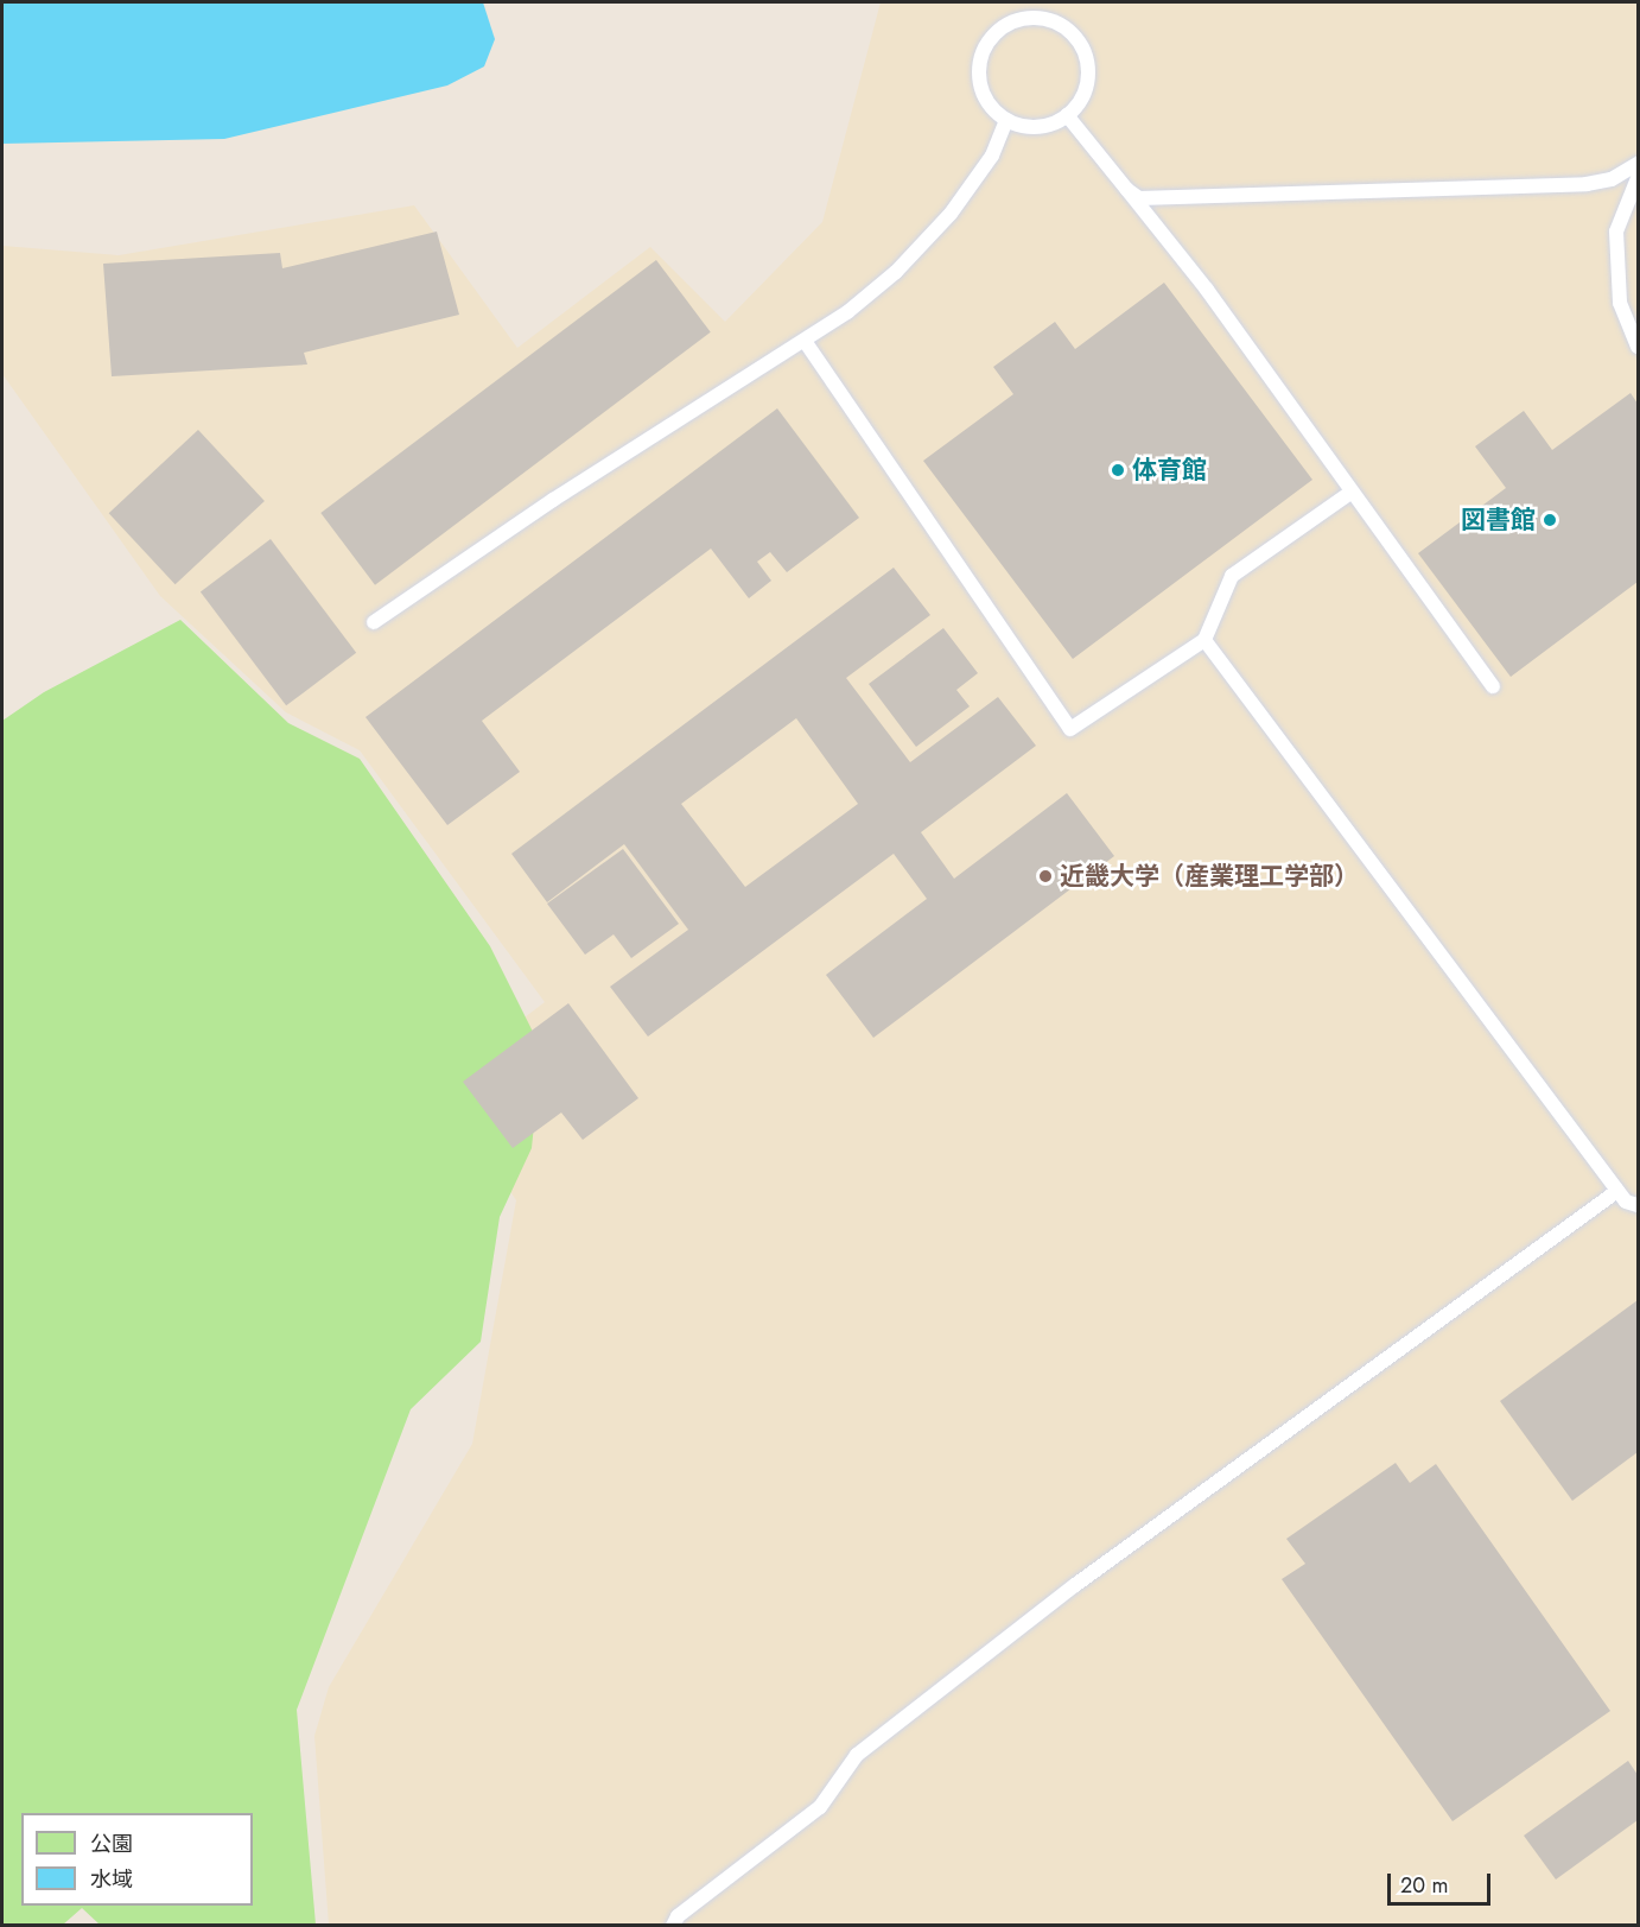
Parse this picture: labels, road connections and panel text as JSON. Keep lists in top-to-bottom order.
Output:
{
  "places": ["体育館", "図書館", "近畿大学（産業理工学部）"],
  "legend": ["公園", "水域"],
  "scale_bar": "20 m"
}
